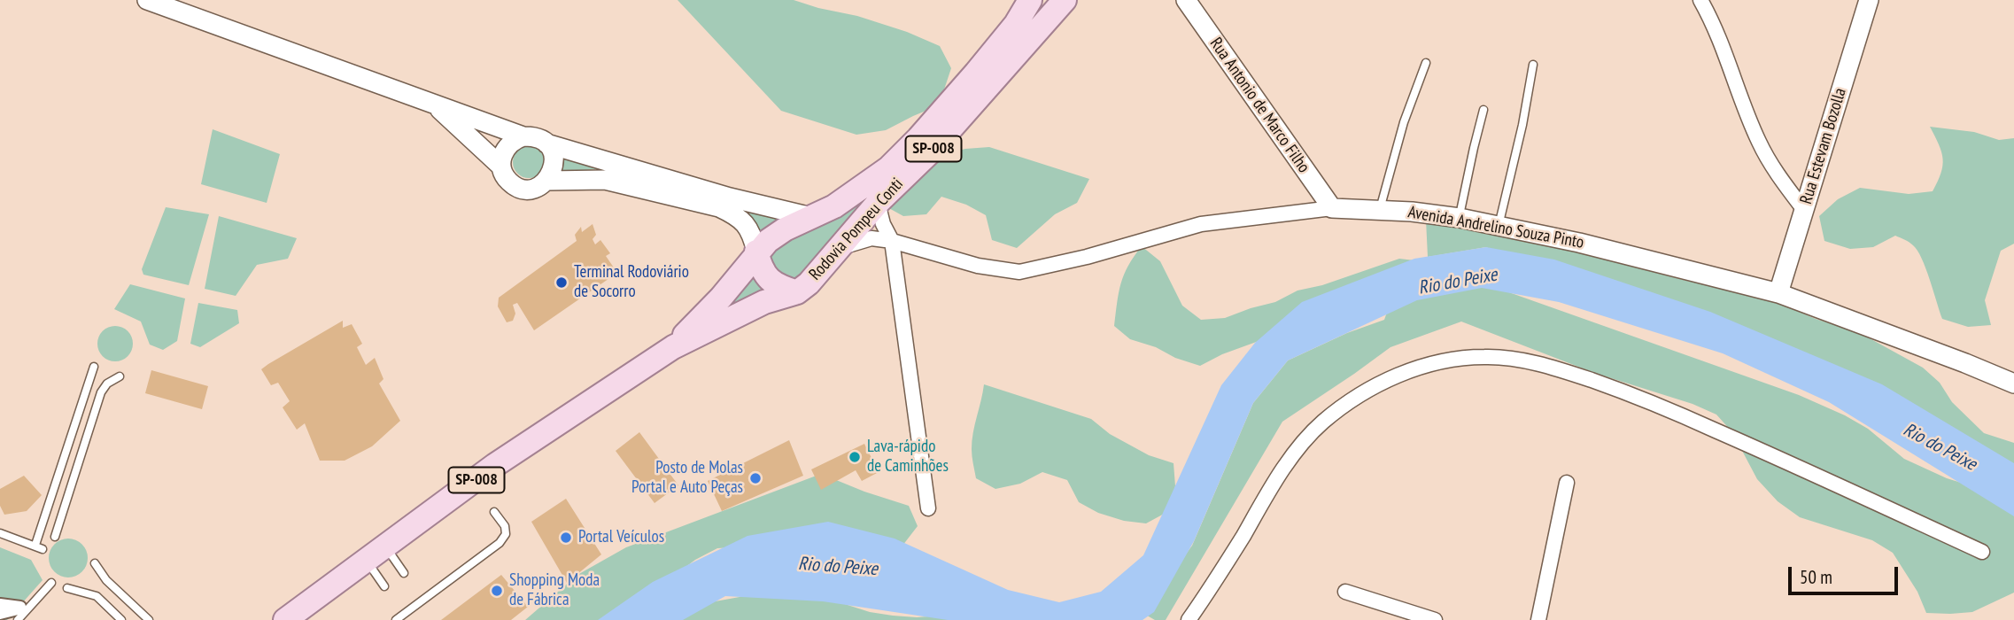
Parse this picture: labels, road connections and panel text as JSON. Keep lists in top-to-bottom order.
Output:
{
  "streets": {
    "main road": ["SP-008", "Rodovia Pompeu Conti"],
    "street": ["Rua Antonio de Marco Filho", "Rua Estevam Bozolla", "Avenida Andrelino Souza Pinto"]
  },
  "crossings": [
    ["Rua Antonio de Marco Filho", "Avenida Andrelino Souza Pinto"],
    ["Rua Estevam Bozolla", "Avenida Andrelino Souza Pinto"],
    ["SP-008", "Rodovia Pompeu Conti"],
    ["Avenida Andrelino Souza Pinto", "Rodovia Pompeu Conti"]
  ],
  "water": ["Rio do Peixe"],
  "places": [
    "Terminal Rodoviário de Socorro",
    "Lava-rápido de Caminhões",
    "Posto de Molas Portal e Auto Peças",
    "Portal Veículos",
    "Shopping Moda de Fábrica"
  ],
  "scale_bar": "50 m"
}
